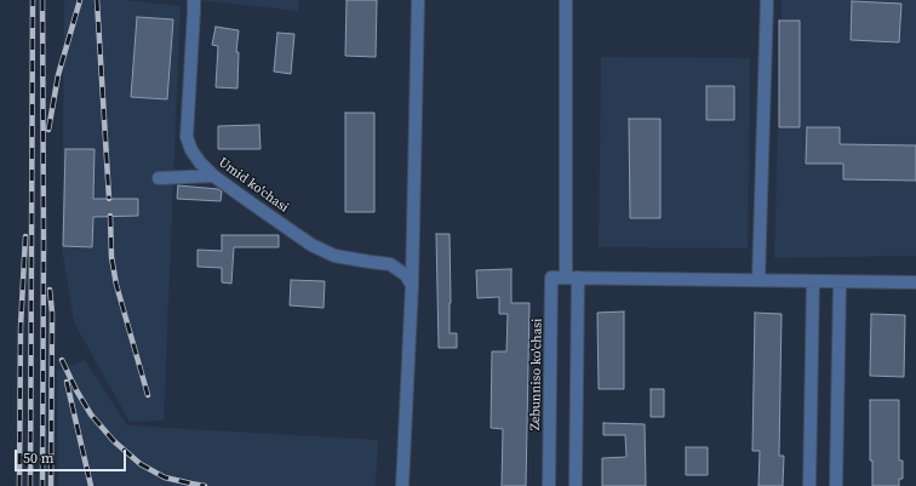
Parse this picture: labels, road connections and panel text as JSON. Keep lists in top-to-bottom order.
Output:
{
  "streets": {
    "street": ["Umid ko'chasi", "Zebunniso ko'chasi"]
  },
  "scale_bar": "50 m"
}
